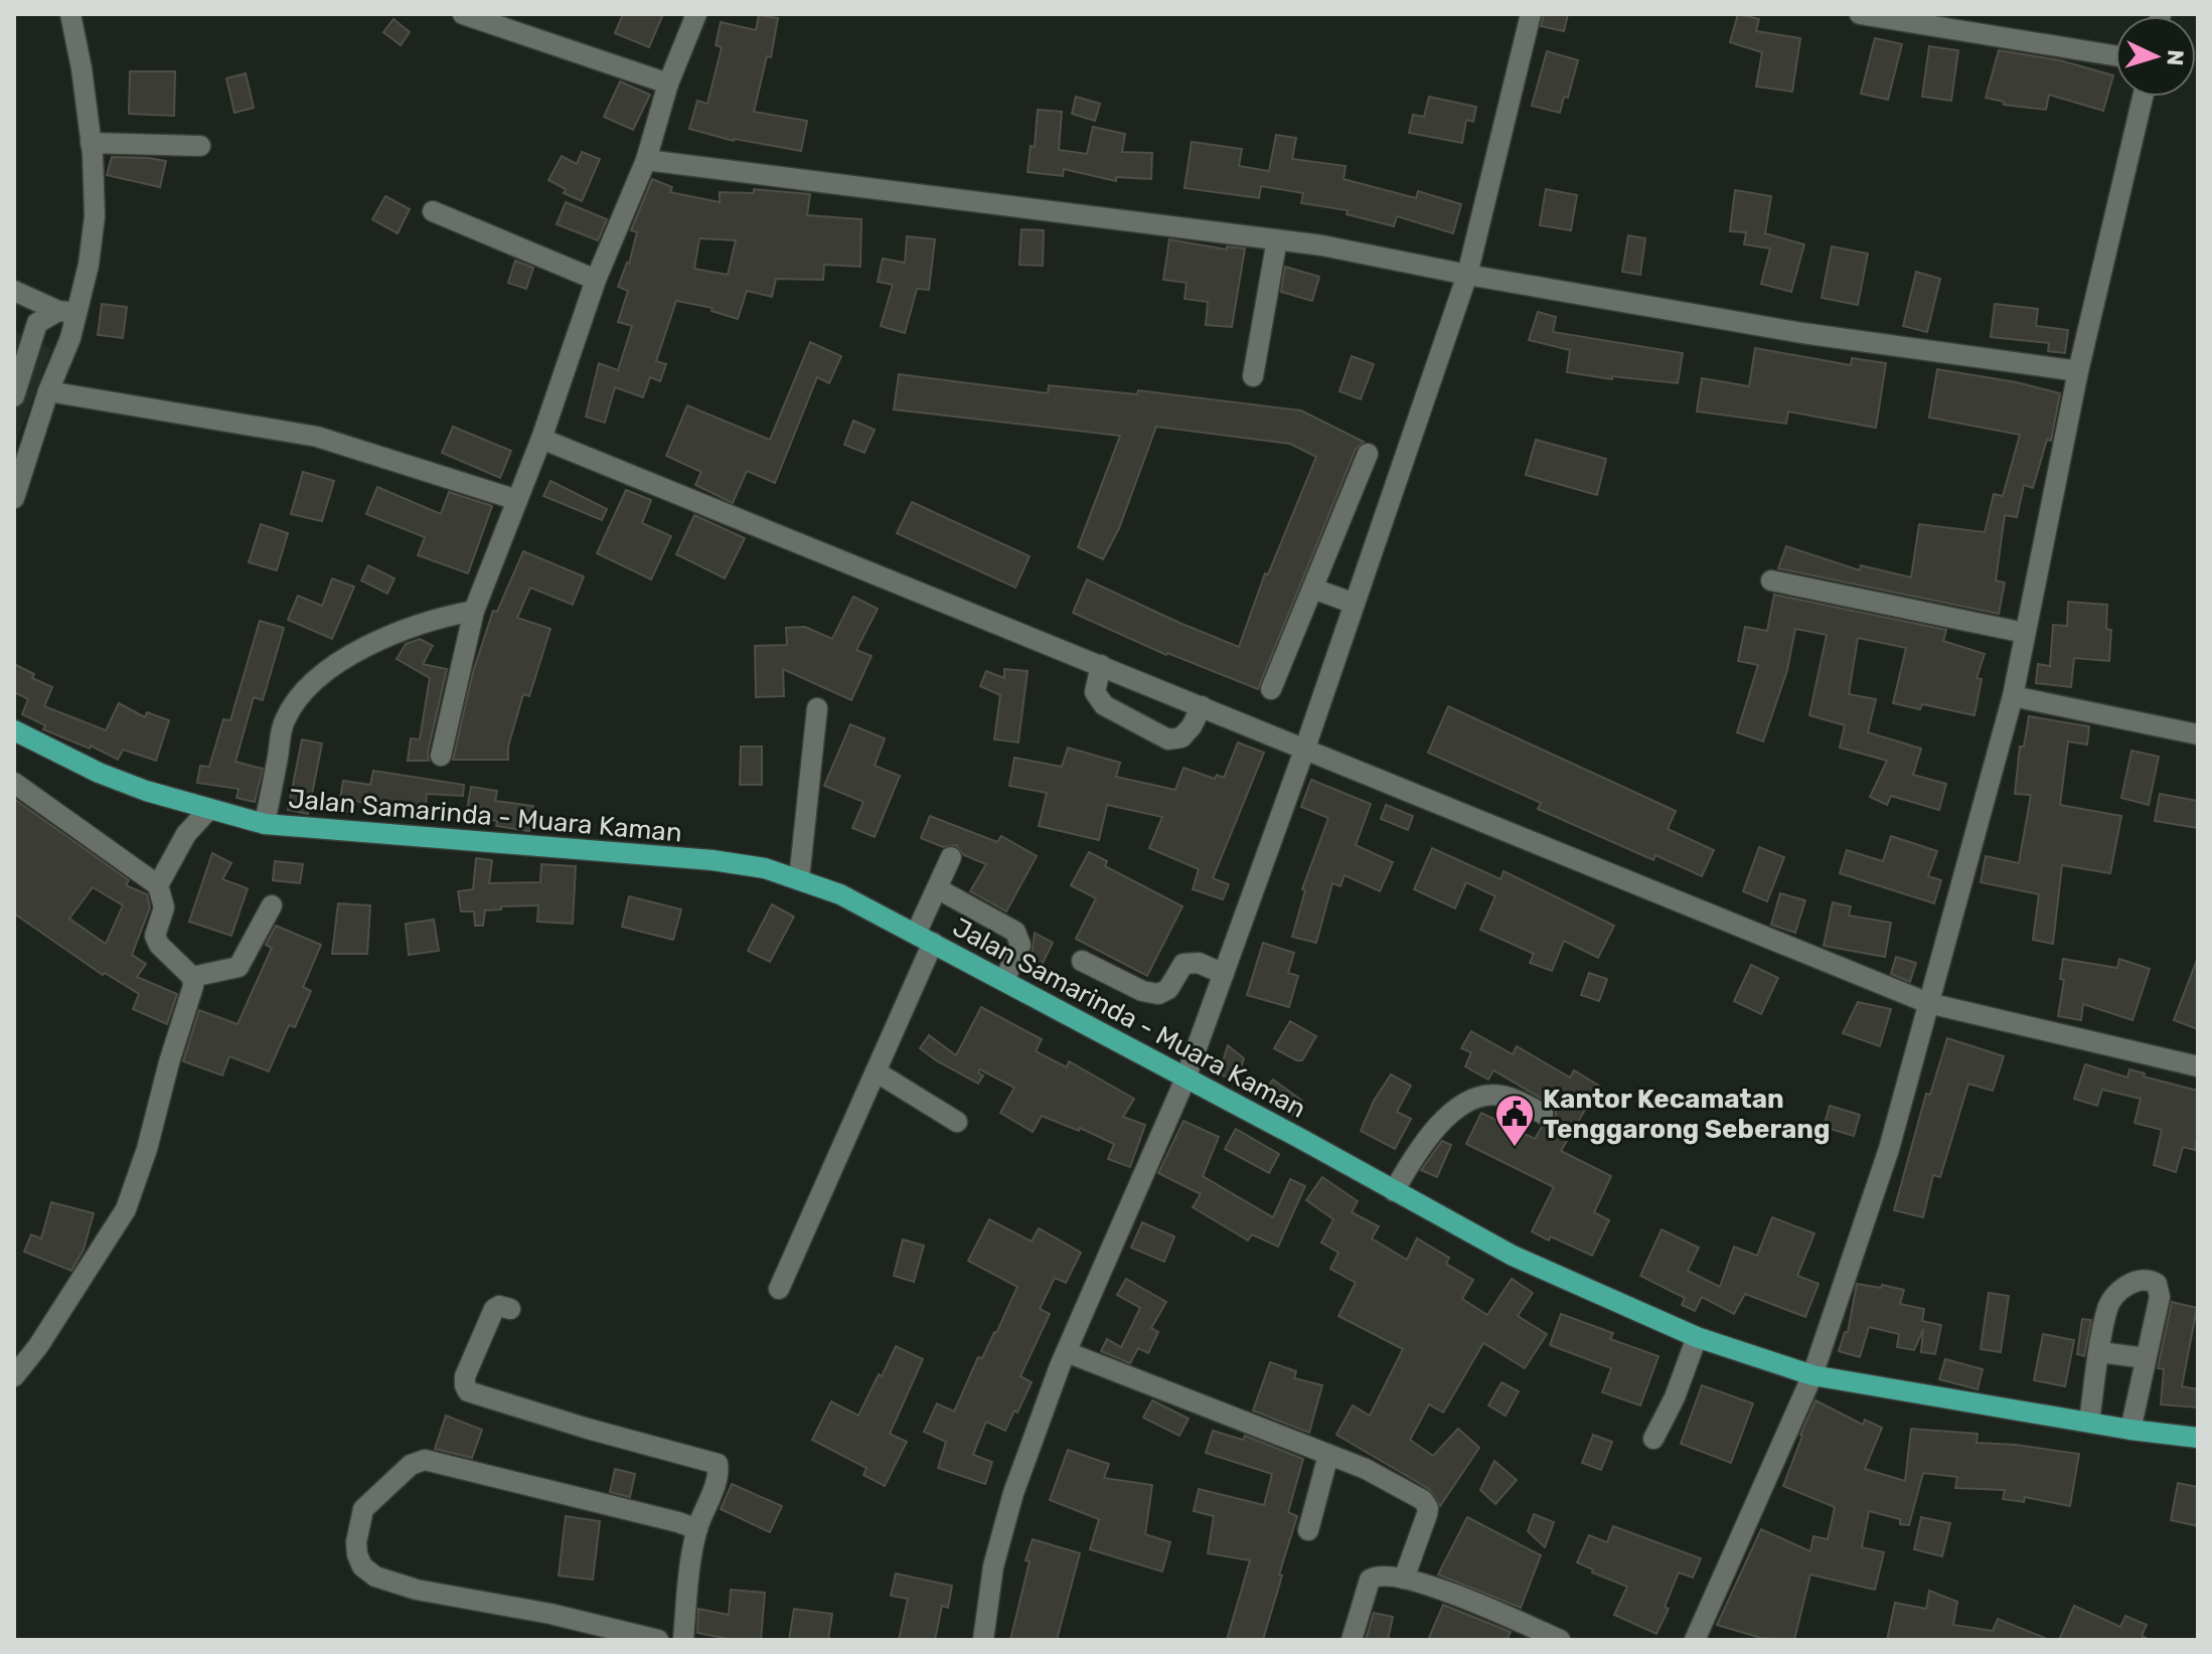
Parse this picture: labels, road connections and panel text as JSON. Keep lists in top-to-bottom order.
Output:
{
  "streets": {
    "main road": ["Jalan Samarinda - Muara Kaman"]
  },
  "places": {
    "public building": ["Kantor Kecamatan Tenggarong Seberang"]
  },
  "north": "right"
}
